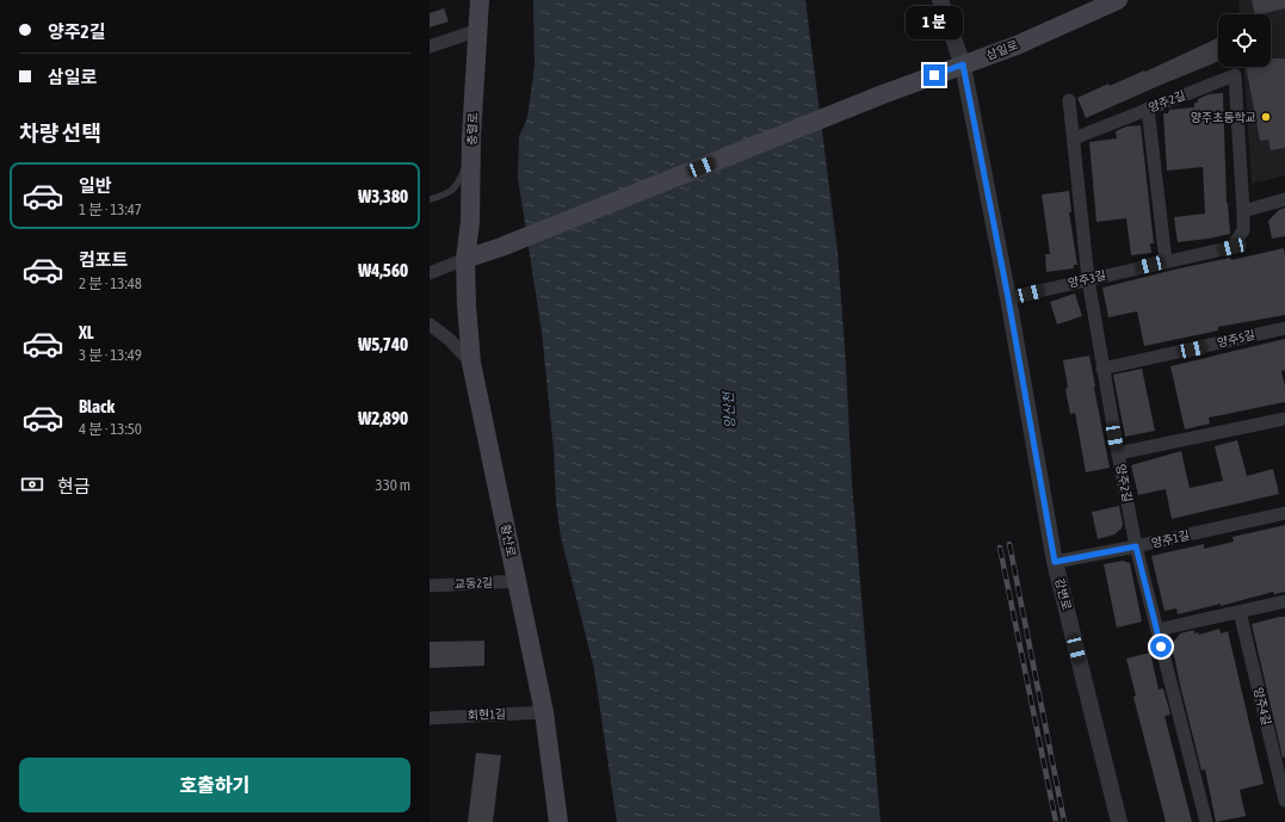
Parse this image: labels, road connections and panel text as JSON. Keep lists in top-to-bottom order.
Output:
{
  "streets": {
    "main road": ["삼일로", "충렬로", "황산로"],
    "street": [
      "양주2길",
      "양주3길",
      "양주5길",
      "양주1길",
      "교동2길",
      "강변로",
      "양주4길",
      "회현1길"
    ]
  },
  "crossings": [
    ["삼일로", "충렬로"],
    ["삼일로", "황산로"],
    ["삼일로", "강변로"],
    ["양주2길", "양주3길"],
    ["양주2길", "양주5길"],
    ["양주2길", "양주1길"],
    ["충렬로", "황산로"],
    ["양주3길", "강변로"],
    ["양주1길", "강변로"],
    ["황산로", "교동2길"],
    ["황산로", "회현1길"]
  ],
  "water": ["양산천"],
  "places": ["양주초등학교"],
  "page": {
    "banner": ["양주2길", "삼일로"],
    "bubble": "1 분",
    "heading": "차량 선택",
    "list": [
      {
        "name": "일반",
        "note": "1 분 · 13:47",
        "value": "₩3,380"
      },
      {
        "name": "컴포트",
        "note": "2 분 · 13:48",
        "value": "₩4,560"
      },
      {
        "name": "XL",
        "note": "3 분 · 13:49",
        "value": "₩5,740"
      },
      {
        "name": "Black",
        "note": "4 분 · 13:50",
        "value": "₩2,890"
      }
    ],
    "pay": ["현금", "330 m"],
    "buttons": "호출하기"
  }
}
